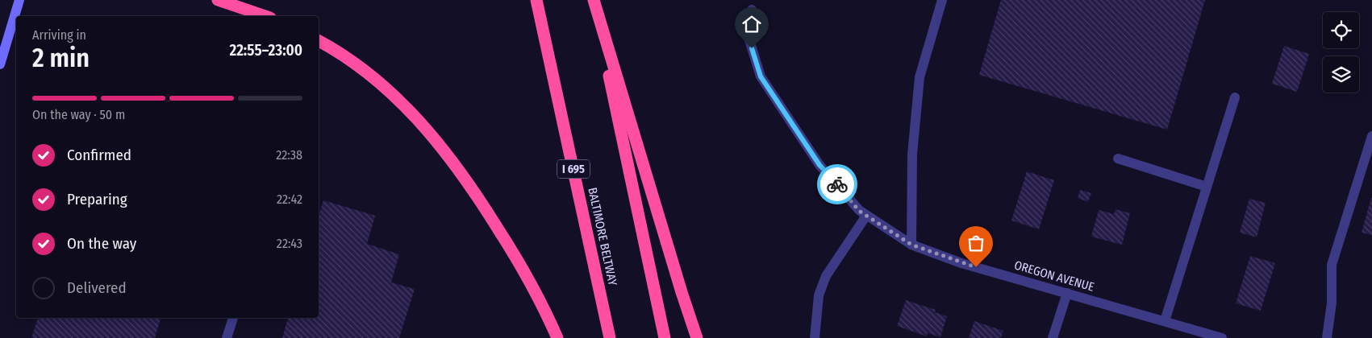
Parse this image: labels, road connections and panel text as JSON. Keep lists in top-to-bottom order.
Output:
{
  "streets": {
    "highway": ["I 695", "BALTIMORE BELTWAY"],
    "street": ["OREGON AVENUE"]
  },
  "page": {
    "heading": ["2 min", "Arriving in", "22:55–23:00"],
    "bar": "On the way · 50 m",
    "list": [
      ["Confirmed", "22:38"],
      ["Preparing", "22:42"],
      ["On the way", "22:43"],
      "Delivered"
    ]
  }
}
